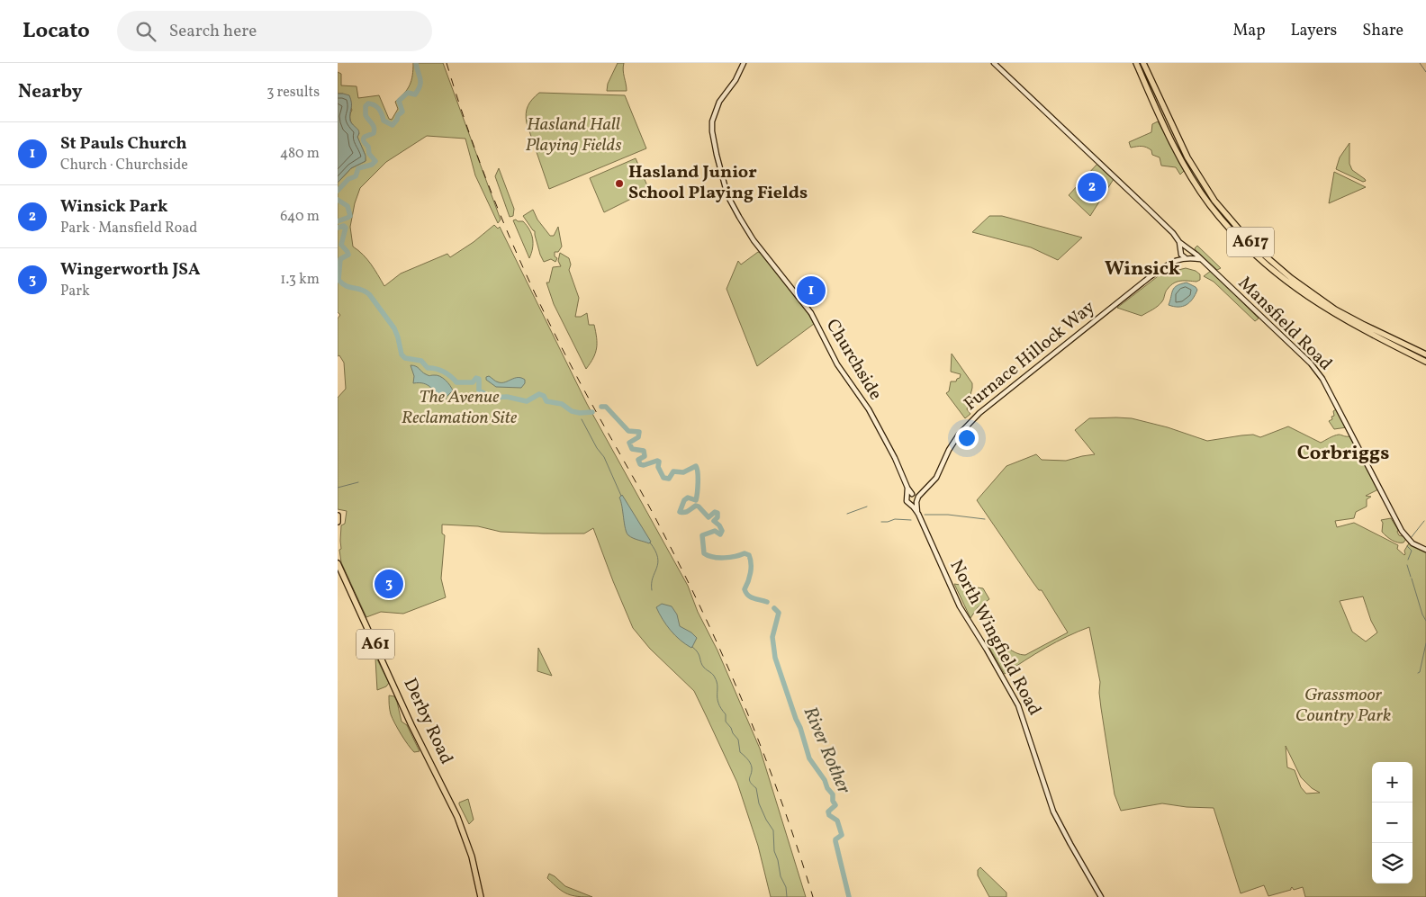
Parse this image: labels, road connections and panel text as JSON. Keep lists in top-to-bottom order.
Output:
{
  "streets": {
    "highway": ["A617", "A61", "Derby Road"],
    "main road": [
      "Mansfield Road",
      "Furnace Hillock Way",
      "Churchside",
      "North Wingfield Road"
    ]
  },
  "crossings": [
    ["Mansfield Road", "Furnace Hillock Way"],
    ["Furnace Hillock Way", "Churchside"],
    ["Furnace Hillock Way", "North Wingfield Road"],
    ["Churchside", "North Wingfield Road"]
  ],
  "districts": ["Winsick", "Corbriggs"],
  "water": ["River Rother"],
  "parks": ["Hasland Hall Playing Fields", "The Avenue Reclamation Site", "Grassmoor Country Park"],
  "places": ["Hasland Junior School Playing Fields"],
  "page": {
    "header": "Locato",
    "search": "Search here",
    "nav": ["Map", "Layers", "Share"],
    "heading": ["Nearby", "3 results"],
    "list": [
      {
        "mark": "1",
        "name": "St Pauls Church",
        "note": "Church · Churchside",
        "value": "480 m"
      },
      {
        "mark": "2",
        "name": "Winsick Park",
        "note": "Park · Mansfield Road",
        "value": "640 m"
      },
      {
        "mark": "3",
        "name": "Wingerworth JSA",
        "note": "Park",
        "value": "1.3 km"
      }
    ],
    "pins": ["2", "1", "3"],
    "map_buttons": ["+", "−"]
  }
}
